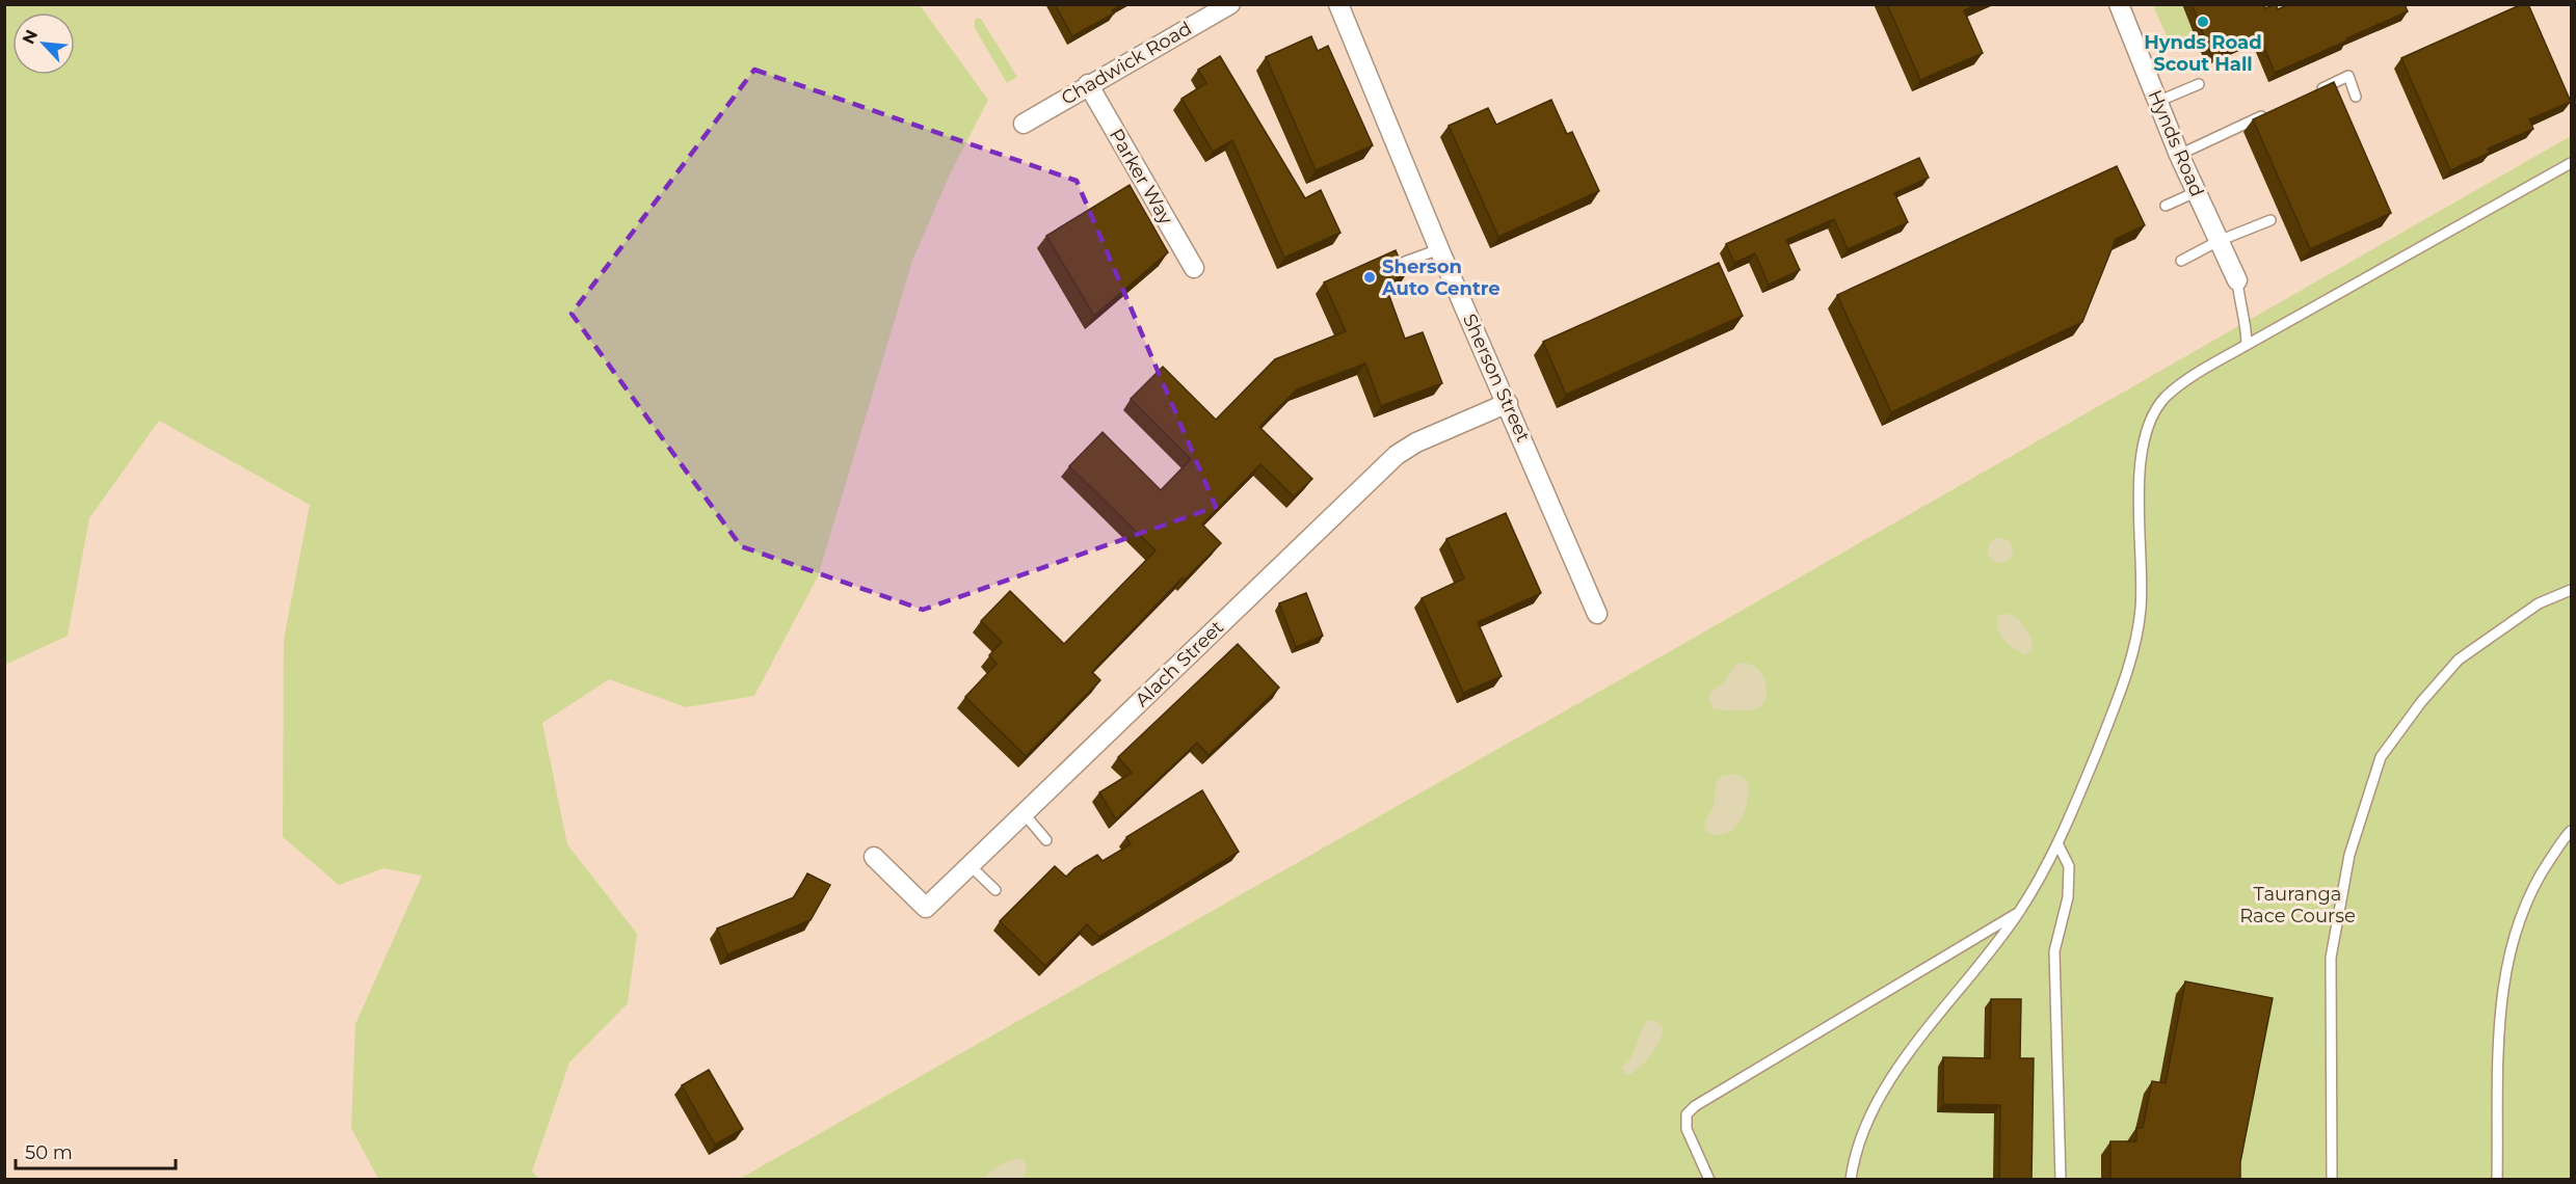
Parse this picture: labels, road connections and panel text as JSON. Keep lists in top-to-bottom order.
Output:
{
  "streets": {
    "street": [
      "Chadwick Road",
      "Hynds Road",
      "Parker Way",
      "Sherson Street",
      "Alach Street"
    ]
  },
  "crossings": [
    ["Chadwick Road", "Parker Way"],
    ["Sherson Street", "Alach Street"]
  ],
  "parks": ["Tauranga Race Course"],
  "places": ["Hynds Road Scout Hall", "Sherson Auto Centre"],
  "scale_bar": "50 m",
  "north": "top left"
}
